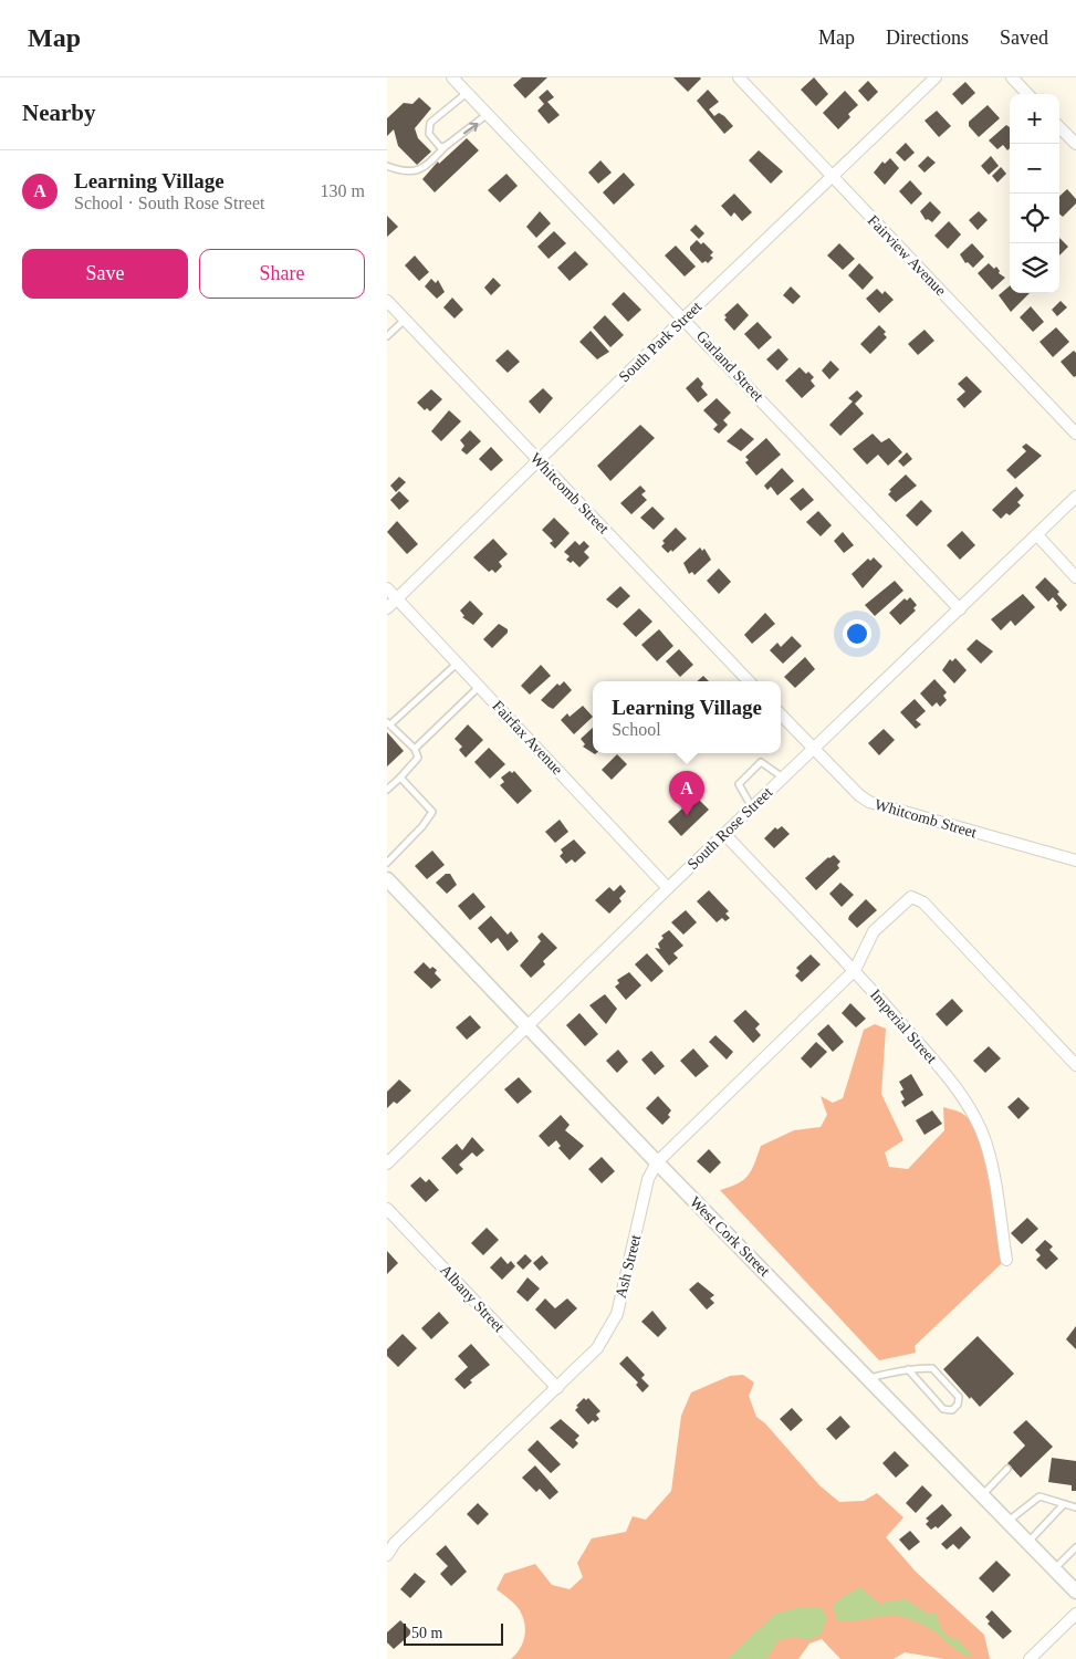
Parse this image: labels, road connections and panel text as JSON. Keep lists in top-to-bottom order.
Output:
{
  "streets": {
    "street": [
      "Fairview Avenue",
      "South Park Street",
      "Garland Street",
      "Whitcomb Street",
      "Fairfax Avenue",
      "South Rose Street",
      "Imperial Street",
      "West Cork Street",
      "Ash Street",
      "Albany Street"
    ]
  },
  "crossings": [
    ["Fairview Avenue", "South Park Street"],
    ["South Park Street", "Garland Street"],
    ["South Park Street", "Whitcomb Street"],
    ["South Park Street", "Fairfax Avenue"],
    ["Garland Street", "South Rose Street"],
    ["Whitcomb Street", "South Rose Street"],
    ["Fairfax Avenue", "South Rose Street"],
    ["South Rose Street", "Imperial Street"],
    ["South Rose Street", "West Cork Street"],
    ["Imperial Street", "Ash Street"],
    ["West Cork Street", "Ash Street"],
    ["Ash Street", "Albany Street"]
  ],
  "scale_bar": "50 m",
  "page": {
    "header": "Map",
    "nav": ["Map", "Directions", "Saved"],
    "heading": "Nearby",
    "map_buttons": ["+", "−"],
    "list": [
      {
        "mark": "A",
        "name": "Learning Village",
        "note": "School · South Rose Street",
        "value": "130 m"
      }
    ],
    "buttons": ["Save", "Share"],
    "popup": ["Learning Village", "School"],
    "pins": "A",
    "scale": "50 m"
  }
}
